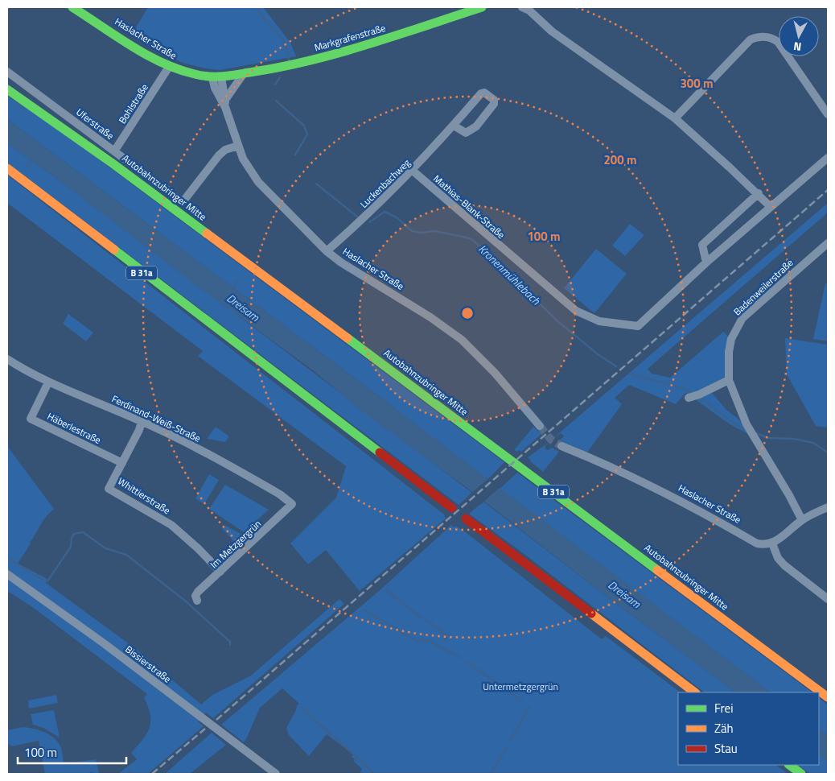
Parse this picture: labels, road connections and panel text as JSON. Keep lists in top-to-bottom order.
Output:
{
  "streets": {
    "main road": [
      "Markgrafenstraße",
      "Haslacher Straße",
      "Autobahnzubringer Mitte",
      "B 31a"
    ],
    "street": [
      "Bohlstraße",
      "Uferstraße",
      "Luckenbachweg",
      "Mathias-Blank-Straße",
      "Badenweilerstraße",
      "Ferdinand-Weiß-Straße",
      "Häberlestraße",
      "Whittierstraße",
      "Im Metzgergrün",
      "Bissierstraße"
    ]
  },
  "crossings": [
    ["Markgrafenstraße", "Haslacher Straße"],
    ["Haslacher Straße", "Bohlstraße"],
    ["Haslacher Straße", "Uferstraße"],
    ["Haslacher Straße", "Luckenbachweg"],
    ["Bohlstraße", "Uferstraße"],
    ["Luckenbachweg", "Mathias-Blank-Straße"],
    ["Ferdinand-Weiß-Straße", "Häberlestraße"],
    ["Ferdinand-Weiß-Straße", "Whittierstraße"],
    ["Ferdinand-Weiß-Straße", "Im Metzgergrün"],
    ["Häberlestraße", "Whittierstraße"],
    ["Whittierstraße", "Im Metzgergrün"]
  ],
  "water": ["Kronenmühlebach", "Dreisam"],
  "parks": ["Untermetzgergrün"],
  "legend": ["Frei", "Zäh", "Stau"],
  "scale_bar": "100 m",
  "north": "bottom",
  "rings": ["300 m", "200 m", "100 m"]
}
